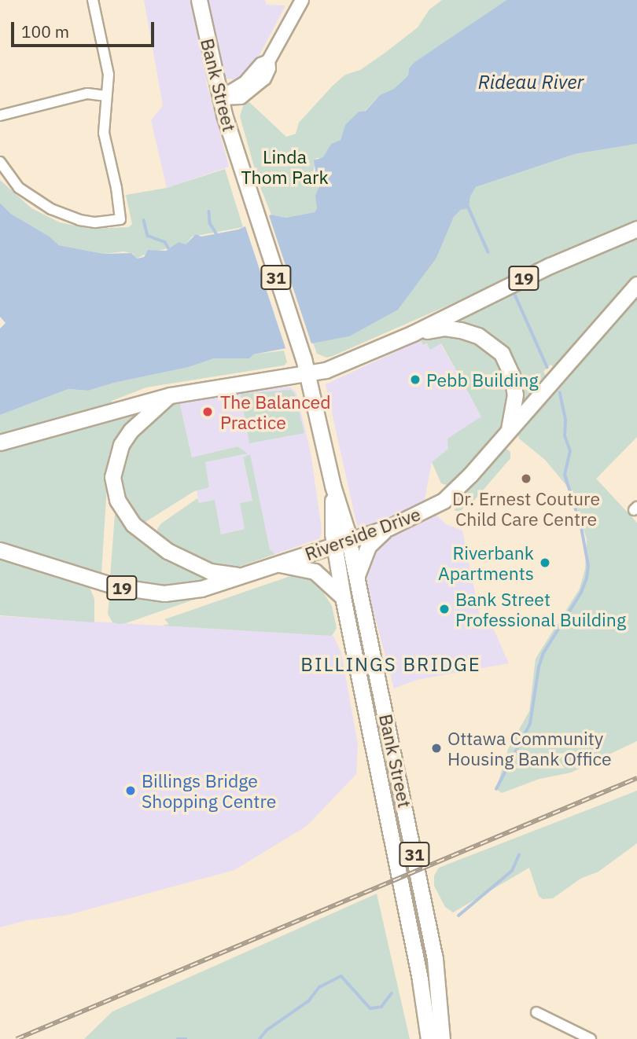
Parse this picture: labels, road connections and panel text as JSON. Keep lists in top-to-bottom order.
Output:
{
  "streets": {
    "main road": [
      "Bank Street",
      "31",
      "19",
      "Riverside Drive"
    ]
  },
  "crossings": [
    ["Bank Street", "19"],
    ["Bank Street", "Riverside Drive"]
  ],
  "districts": ["BILLINGS BRIDGE"],
  "water": ["Rideau River"],
  "parks": ["Linda Thom Park"],
  "places": [
    "Pebb Building",
    "The Balanced Practice",
    "Dr. Ernest Couture Child Care Centre",
    "Riverbank Apartments",
    "Bank Street Professional Building",
    "Ottawa Community Housing Bank Office",
    "Billings Bridge Shopping Centre"
  ],
  "scale_bar": "100 m"
}
